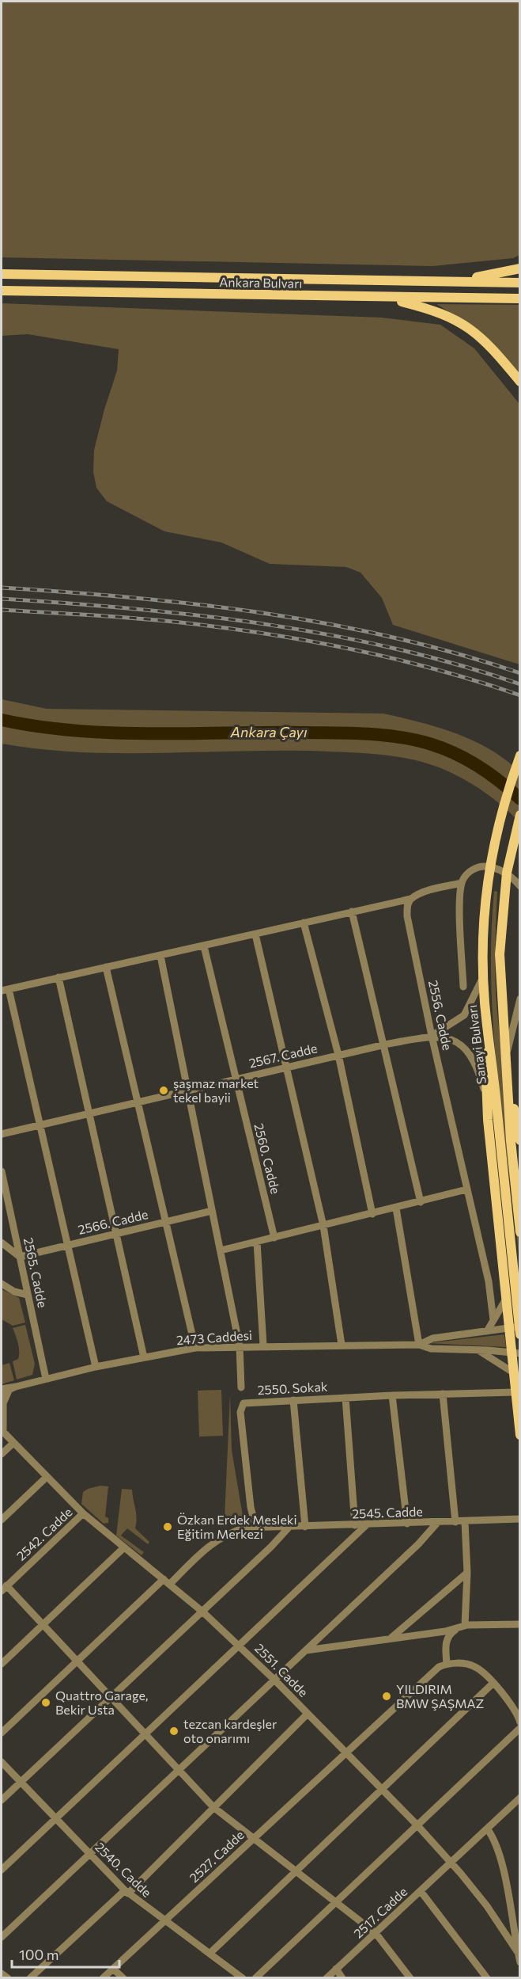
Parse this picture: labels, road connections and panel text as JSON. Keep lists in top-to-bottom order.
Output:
{
  "streets": {
    "main road": ["Ankara Bulvarı", "Sanayi Bulvarı"],
    "street": [
      "2556. Cadde",
      "2567. Cadde",
      "2560. Cadde",
      "2566. Cadde",
      "2565. Cadde",
      "2473 Caddesi",
      "2550. Sokak",
      "2545. Cadde",
      "2542. Cadde",
      "2551. Cadde",
      "2527. Cadde",
      "2540. Cadde",
      "2517. Cadde"
    ]
  },
  "crossings": [
    ["2556. Cadde", "2567. Cadde"],
    ["2567. Cadde", "2560. Cadde"],
    ["2566. Cadde", "2565. Cadde"],
    ["2565. Cadde", "2473 Caddesi"],
    ["2550. Sokak", "2545. Cadde"],
    ["2542. Cadde", "2551. Cadde"],
    ["2551. Cadde", "2527. Cadde"],
    ["2551. Cadde", "2517. Cadde"],
    ["2527. Cadde", "2540. Cadde"]
  ],
  "water": ["Ankara Çayı"],
  "places": [
    "şaşmaz market tekel bayii",
    "Özkan Erdek Mesleki Eğitim Merkezi",
    "YILDIRIM BMW ŞAŞMAZ",
    "Quattro Garage, Bekir Usta",
    "tezcan kardeşler oto onarımı"
  ],
  "scale_bar": "100 m"
}
